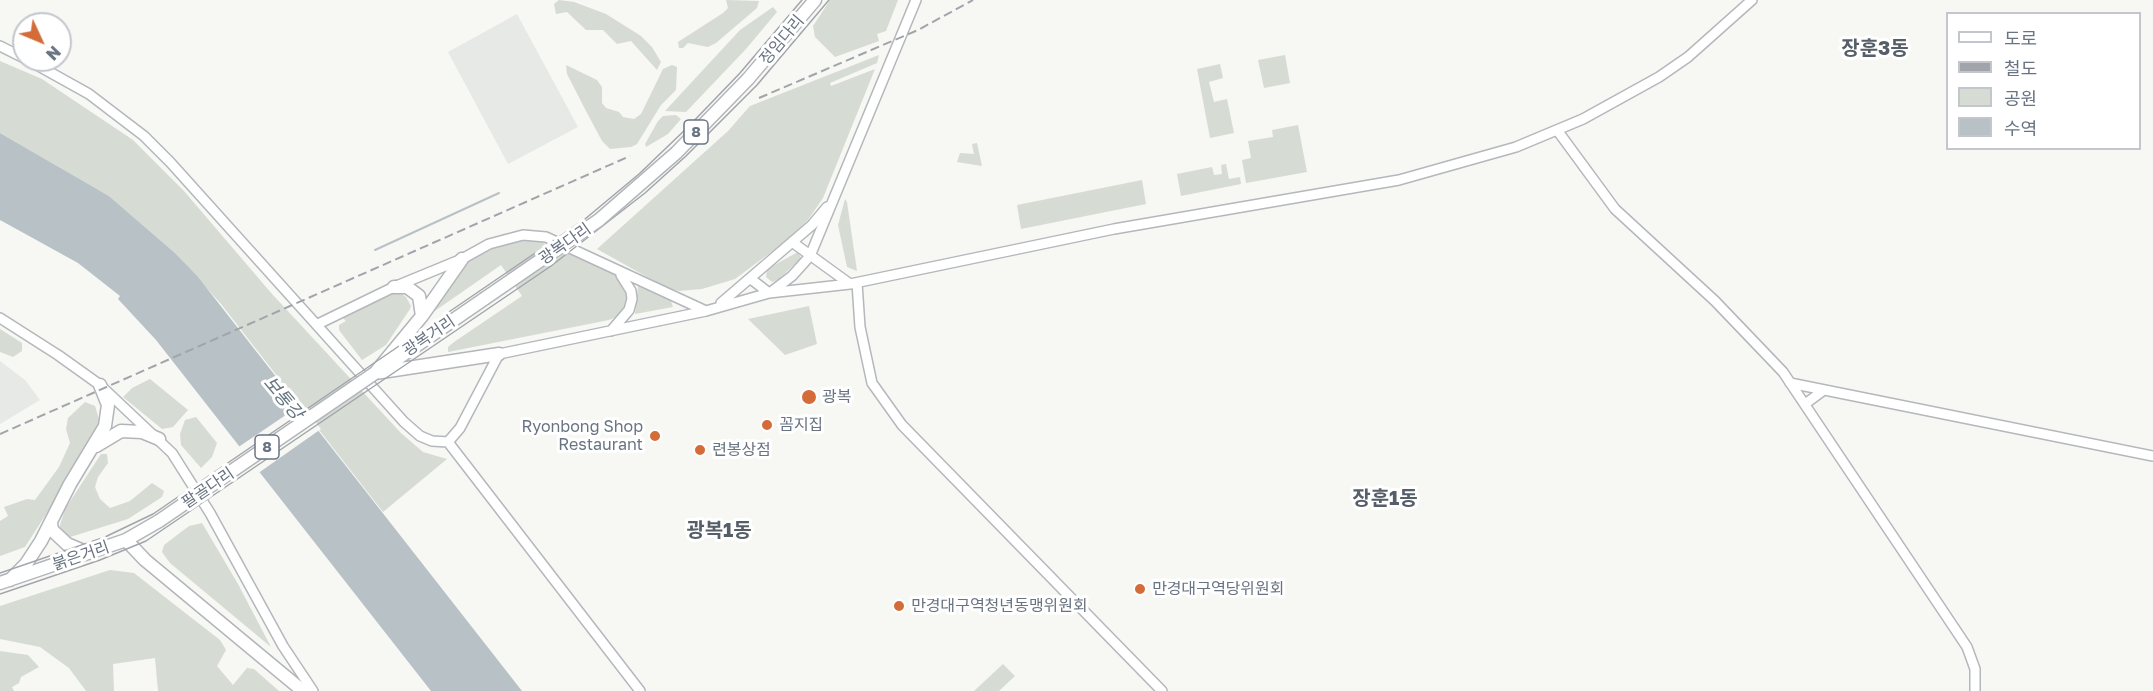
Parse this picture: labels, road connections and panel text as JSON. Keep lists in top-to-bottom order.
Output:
{
  "streets": {
    "highway": [
      "정임다리",
      "8",
      "광복다리",
      "광복거리",
      "팔골다리",
      "붉은거리"
    ]
  },
  "crossings": [
    ["정임다리", "광복다리"],
    ["광복다리", "광복거리"],
    ["광복거리", "팔골다리"],
    ["팔골다리", "붉은거리"]
  ],
  "districts": ["장훈3동", "장훈1동", "광복1동"],
  "water": ["보통강"],
  "places": [
    "광복",
    "꼼지집",
    "Ryonbong Shop Restaurant",
    "련봉상점",
    "만경대구역당위원회",
    "만경대구역청년동맹위원회"
  ],
  "legend": [
    "도로",
    "철도",
    "공원",
    "수역"
  ],
  "north": "bottom right"
}
